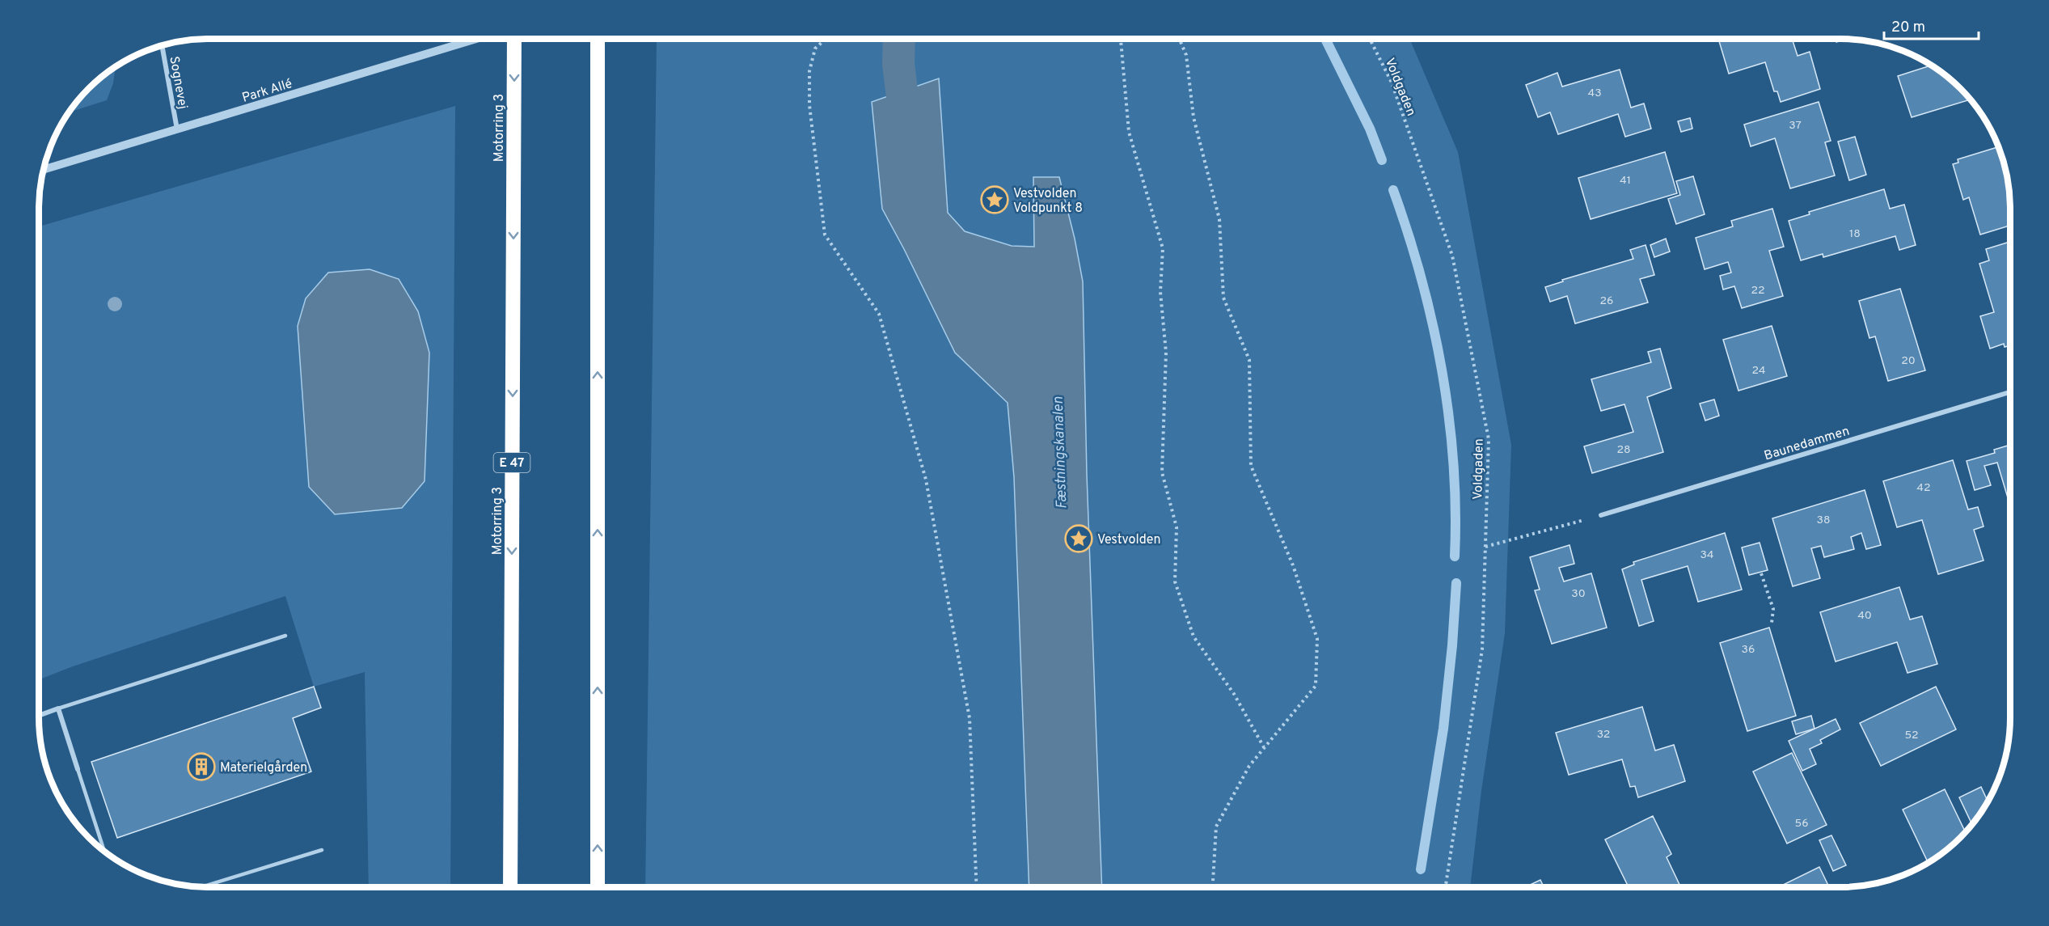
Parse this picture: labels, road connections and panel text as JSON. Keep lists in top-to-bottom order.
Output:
{
  "streets": {
    "highway": ["Motorring 3", "E 47"],
    "street": ["Sognevej", "Park Allé", "Baunedammen"],
    "path": ["Voldgaden"]
  },
  "crossings": [
    ["Sognevej", "Park Allé"]
  ],
  "water": ["Fæstningskanalen"],
  "places": {
    "place": ["Vestvolden Voldpunkt 8", "Vestvolden"],
    "building": ["Materielgården"]
  },
  "house_numbers": [
    "43",
    "37",
    "41",
    "18",
    "22",
    "26",
    "20",
    "24",
    "28",
    "42",
    "38",
    "34",
    "30",
    "40",
    "36",
    "32",
    "52",
    "56"
  ],
  "scale_bar": "20 m"
}
